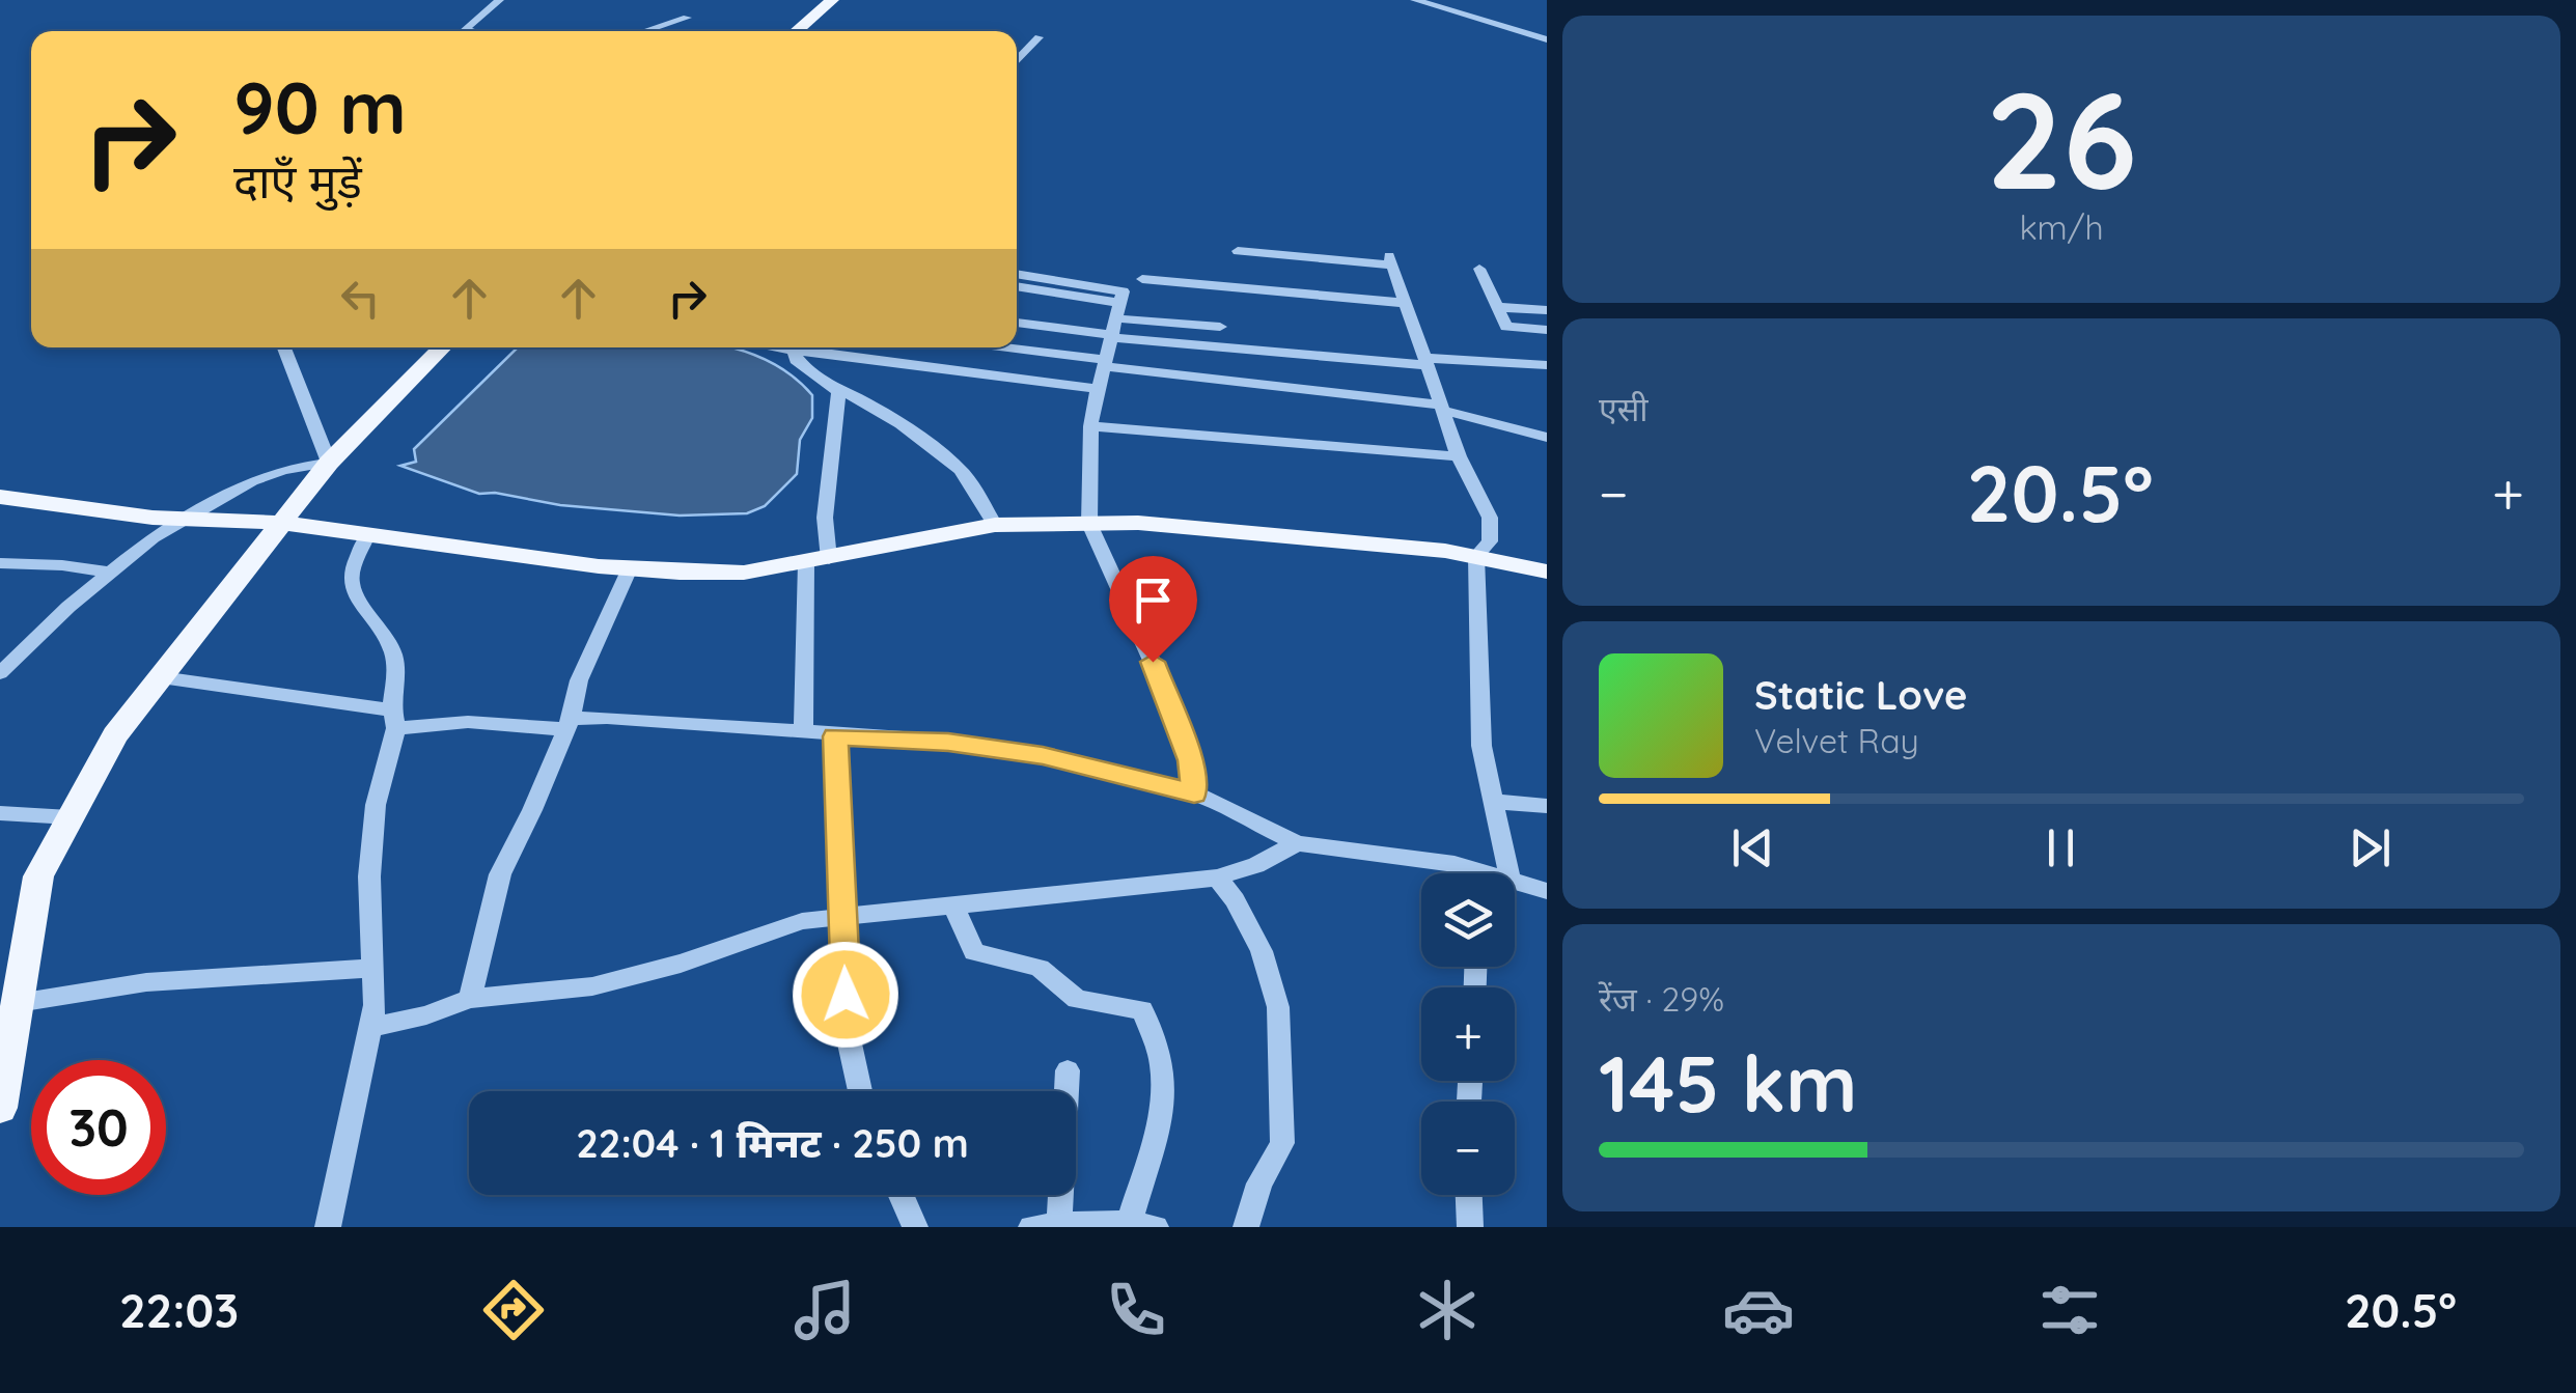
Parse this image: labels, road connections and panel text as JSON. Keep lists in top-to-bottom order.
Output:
{
  "page": {
    "tile": [
      ["26", "km/h"],
      "एसी",
      ["रेंज · 29%", "145 km"]
    ],
    "turn": ["90 m", "दाएँ मुड़ें"],
    "heat": ["−", "20.5°", "+"],
    "song": ["Static Love", "Velvet Ray"],
    "map_buttons": ["+", "−"],
    "limit": "30",
    "trip": "22:04 · 1 मिनट · 250 m",
    "tabs": ["22:03", "20.5°"]
  }
}
